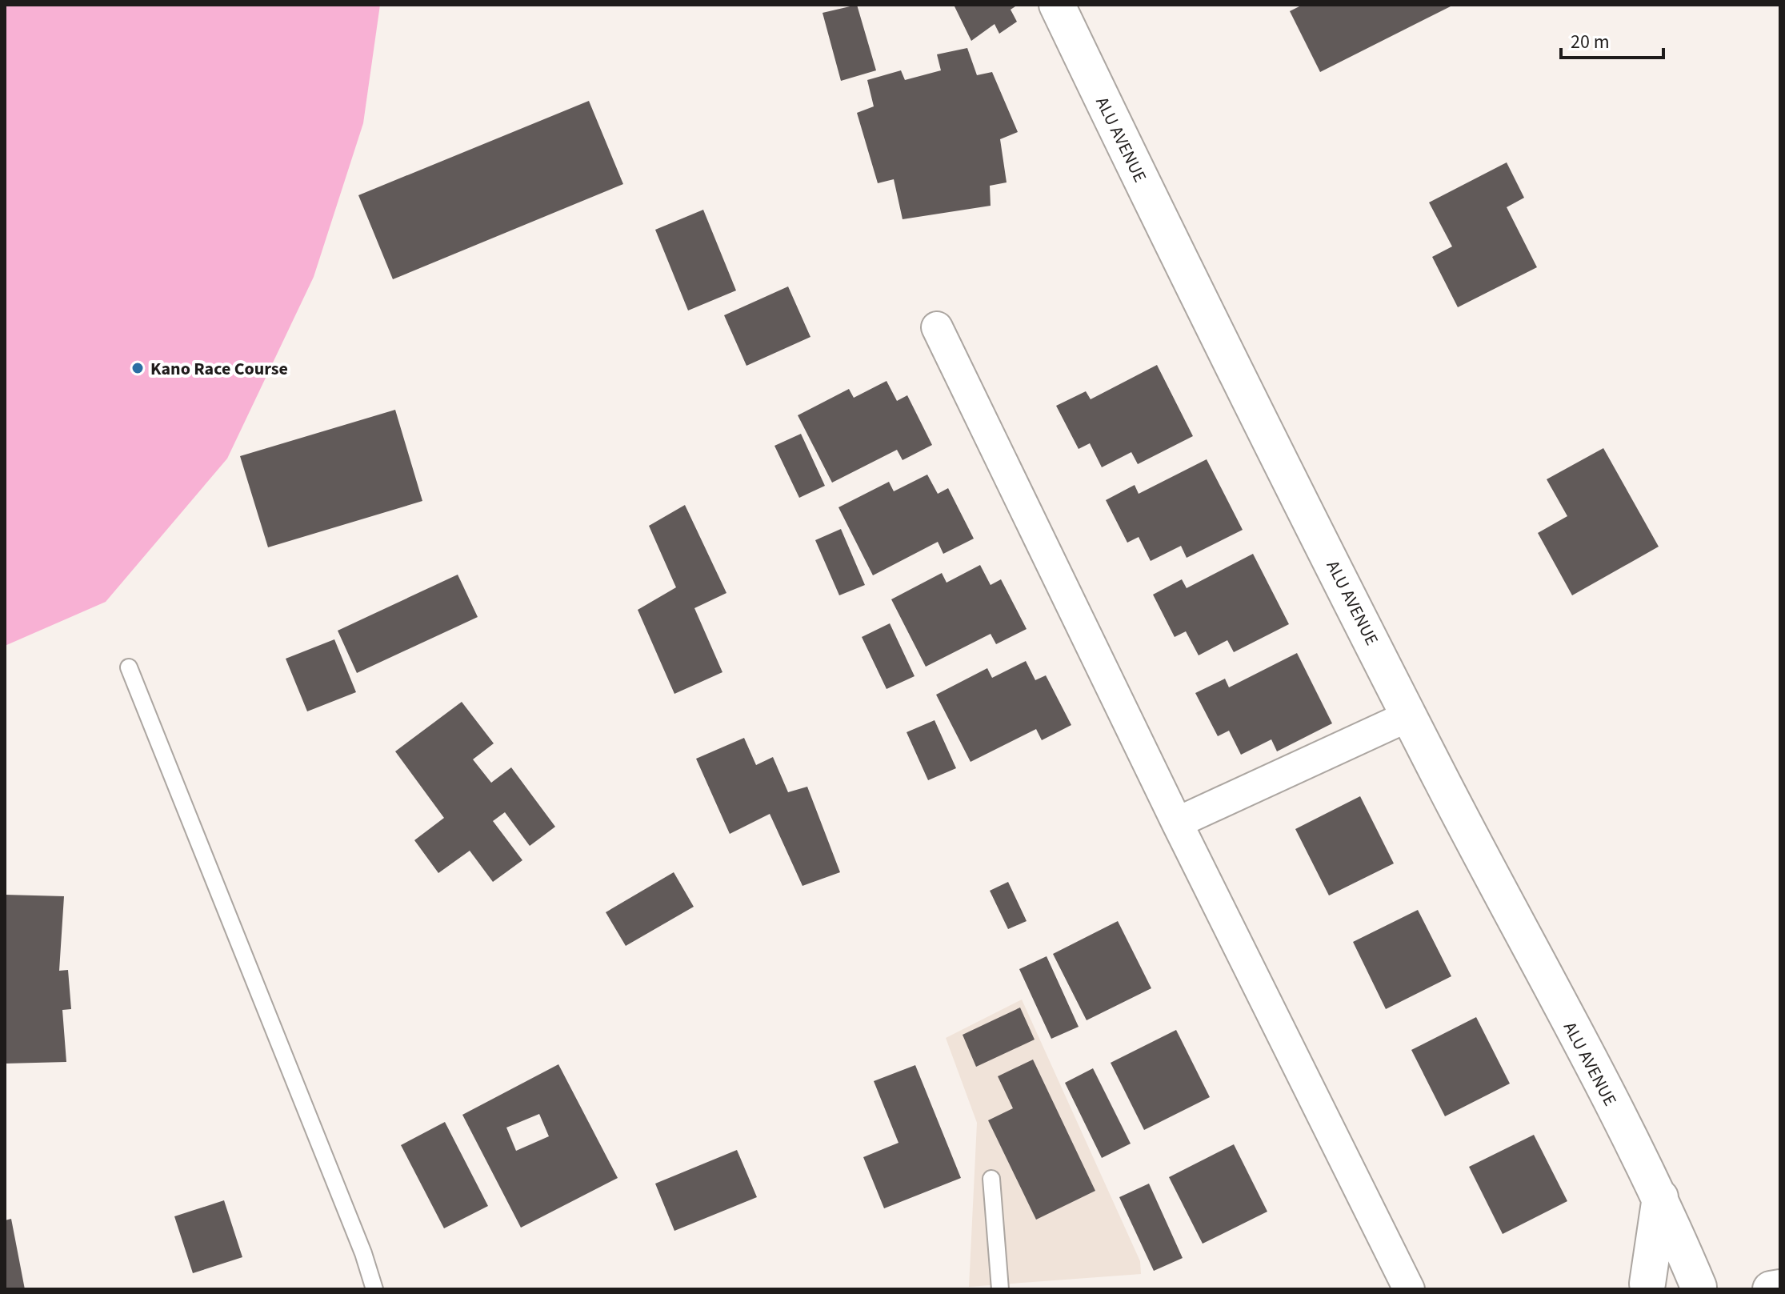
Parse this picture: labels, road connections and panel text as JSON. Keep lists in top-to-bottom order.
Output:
{
  "streets": {
    "street": ["ALU AVENUE"]
  },
  "places": ["Kano Race Course"],
  "scale_bar": "20 m"
}
